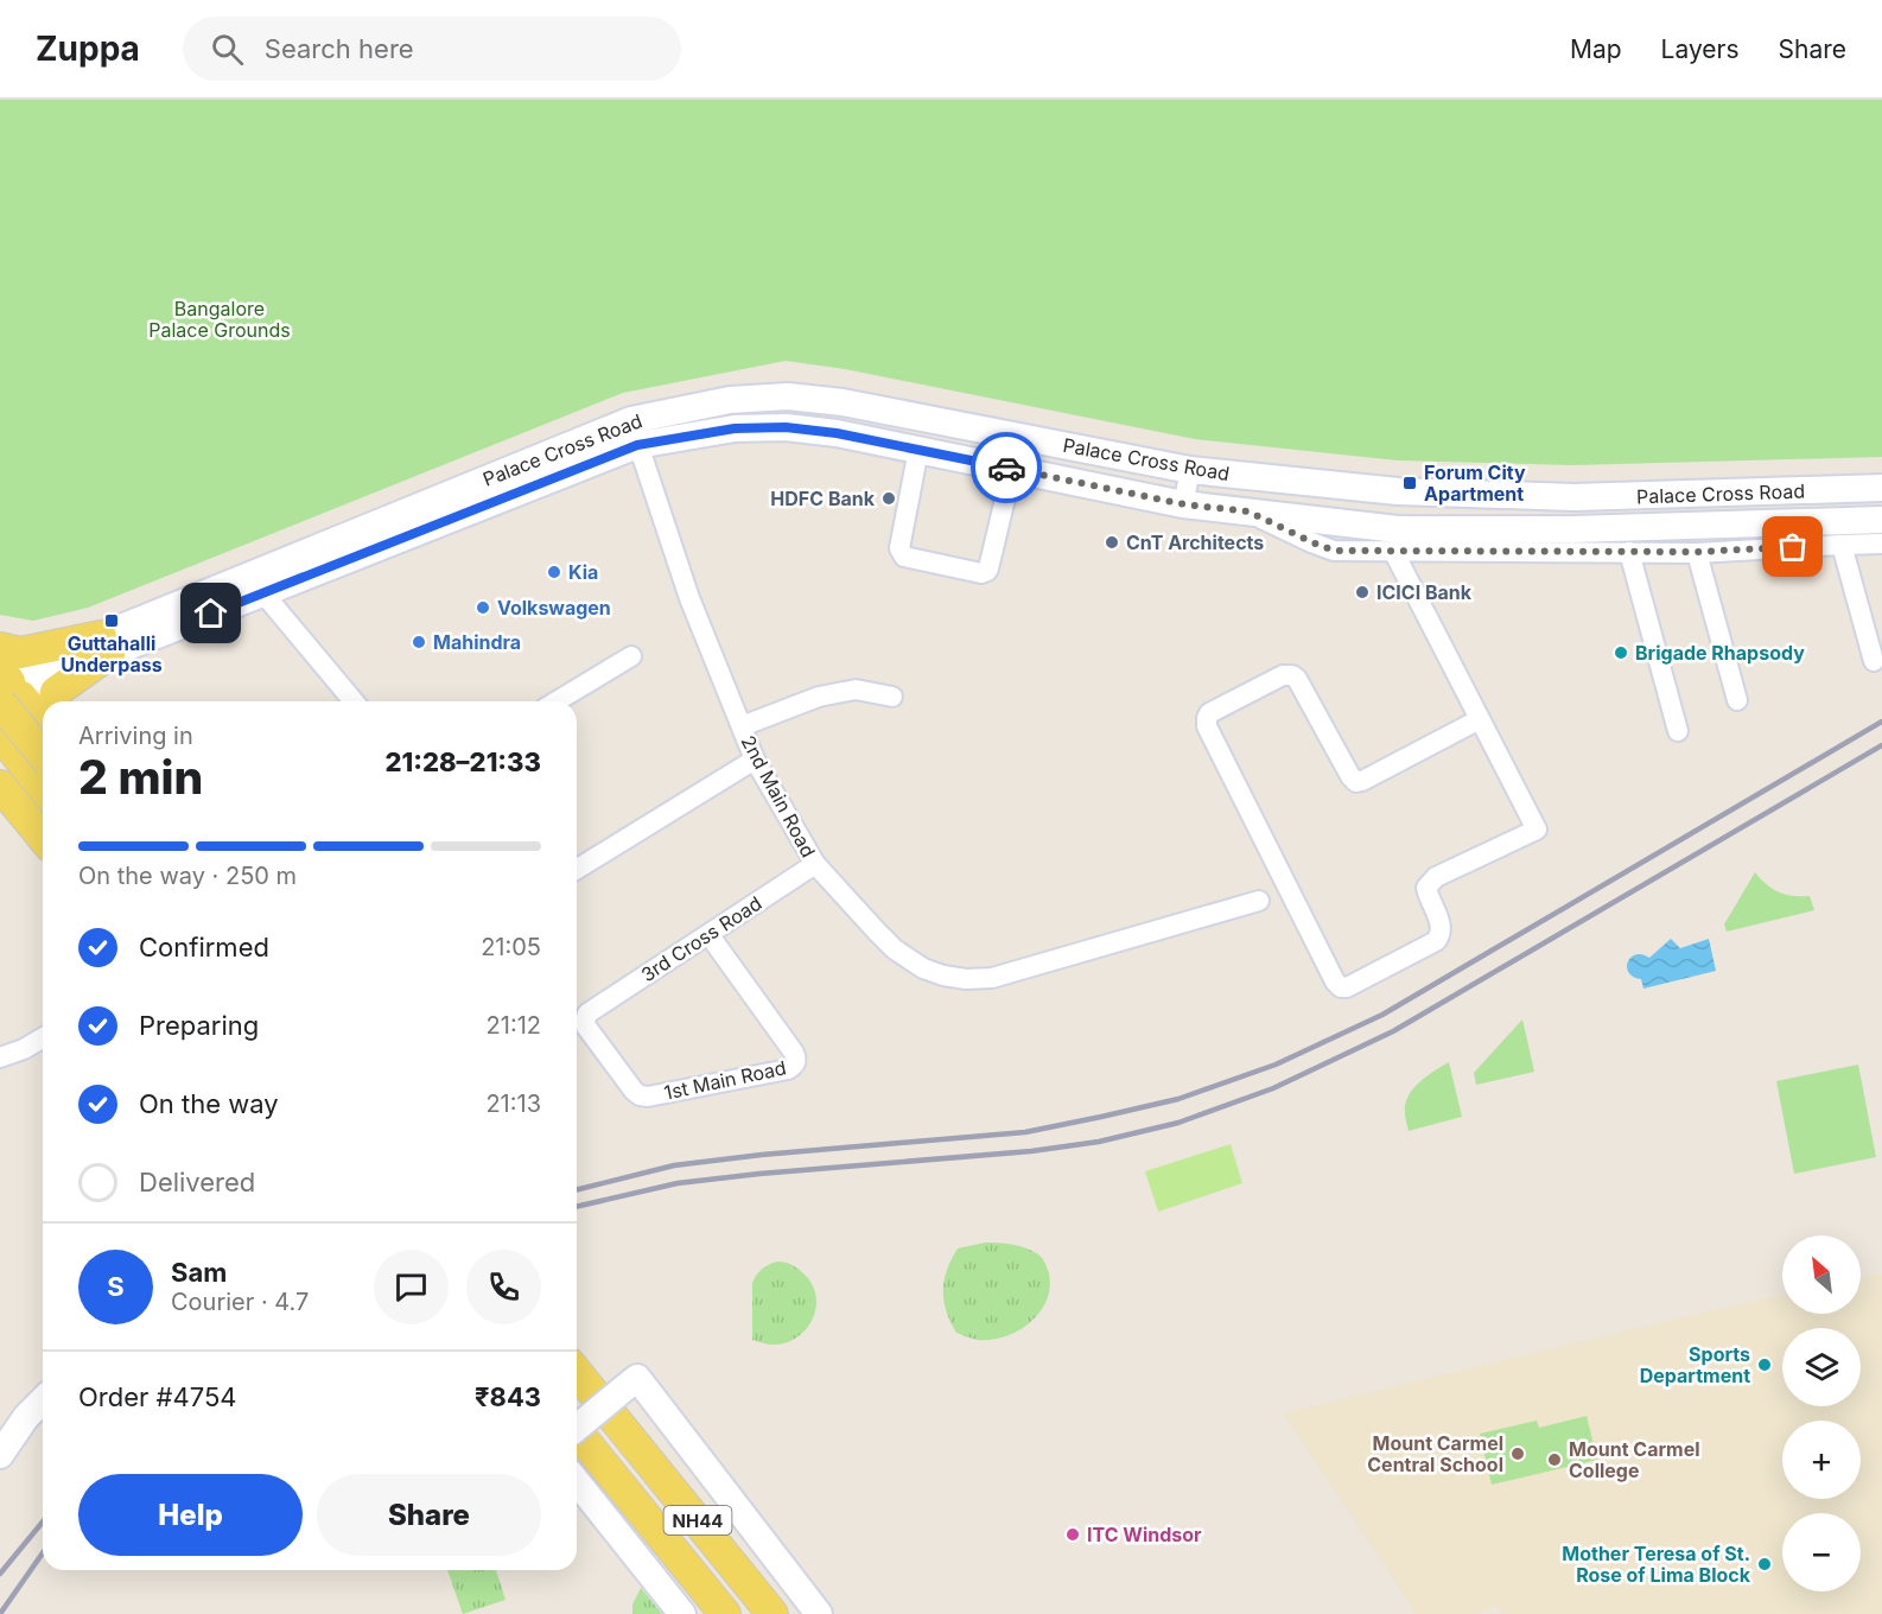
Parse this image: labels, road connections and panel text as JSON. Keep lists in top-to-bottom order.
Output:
{
  "streets": {
    "main road": ["NH44"],
    "street": [
      "Palace Cross Road",
      "2nd Main Road",
      "3rd Cross Road",
      "1st Main Road"
    ]
  },
  "crossings": [
    ["Palace Cross Road", "2nd Main Road"],
    ["2nd Main Road", "3rd Cross Road"],
    ["3rd Cross Road", "1st Main Road"]
  ],
  "parks": ["Bangalore Palace Grounds"],
  "places": {
    "transit": ["Forum City Apartment", "Guttahalli Underpass"],
    "other": [
      "HDFC Bank",
      "CnT Architects",
      "Kia",
      "ICICI Bank",
      "Volkswagen",
      "Mahindra",
      "Brigade Rhapsody",
      "Sports Department",
      "Mount Carmel Central School",
      "Mount Carmel College",
      "ITC Windsor",
      "Mother Teresa of St. Rose of Lima Block"
    ]
  },
  "north": "top left",
  "page": {
    "header": "Zuppa",
    "search": "Search here",
    "nav": ["Map", "Layers", "Share"],
    "heading": ["2 min", "Arriving in", "21:28–21:33"],
    "panel": [
      "Sam",
      "Courier · 4.7",
      "Order #4754",
      "₹843"
    ],
    "bar": "On the way · 250 m",
    "list": [
      ["Confirmed", "21:05"],
      ["Preparing", "21:12"],
      ["On the way", "21:13"],
      "Delivered"
    ],
    "map_buttons": ["+", "−"],
    "round": "S",
    "buttons": ["Help", "Share"]
  }
}
